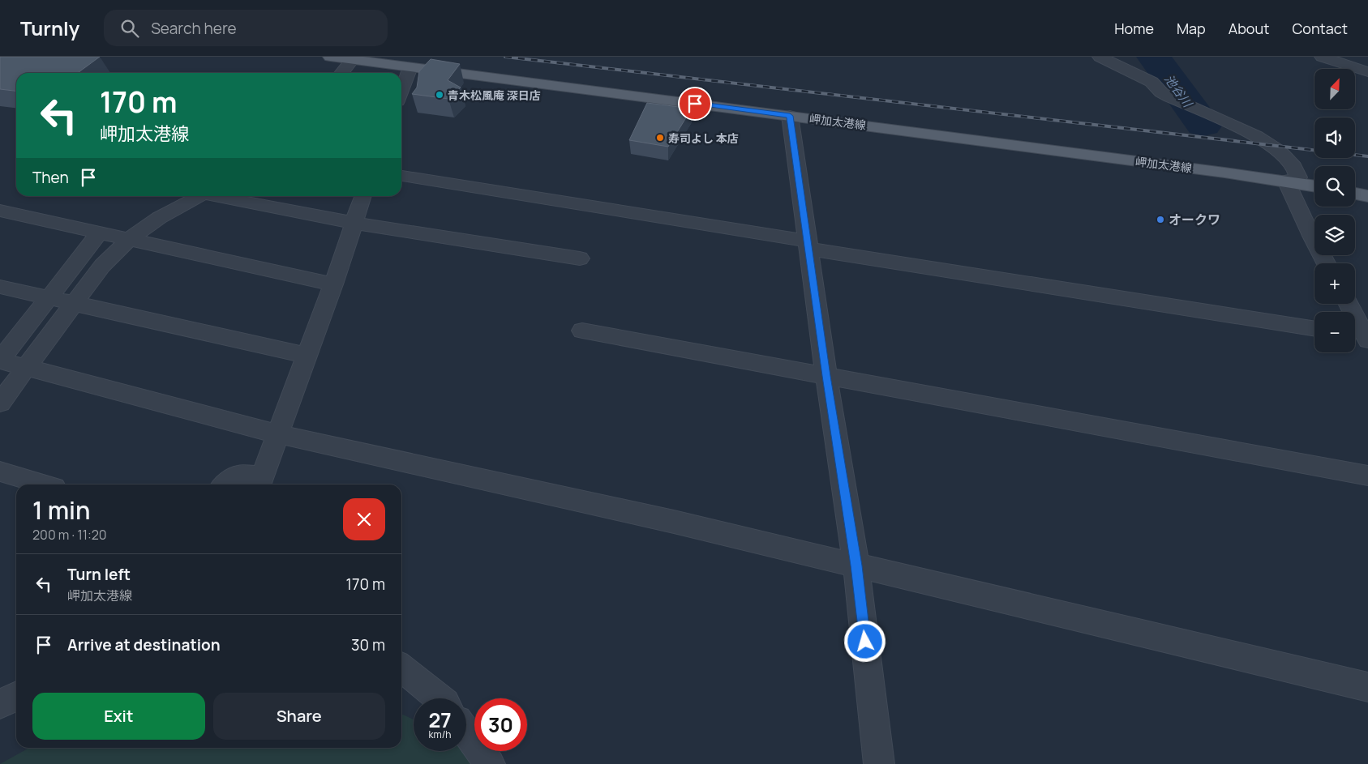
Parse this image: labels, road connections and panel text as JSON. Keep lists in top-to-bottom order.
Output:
{
  "streets": {
    "main road": ["岬加太港線"]
  },
  "water": ["池谷川"],
  "places": ["青木松風庵 深日店", "寿司よし 本店", "オークワ"],
  "north": "top right",
  "page": {
    "header": "Turnly",
    "search": "Search here",
    "nav": [
      "Home",
      "Map",
      "About",
      "Contact"
    ],
    "map_buttons": ["+", "−"],
    "turn": ["170 m", "岬加太港線"],
    "then": "Then",
    "heading": ["1 min", "200 m · 11:20"],
    "list": [
      {
        "name": "Turn left",
        "note": "岬加太港線",
        "value": "170 m"
      },
      {
        "name": "Arrive at destination",
        "value": "30 m"
      }
    ],
    "buttons": ["Exit", "Share"],
    "speed": "27 km/h",
    "limit": "30"
  }
}
